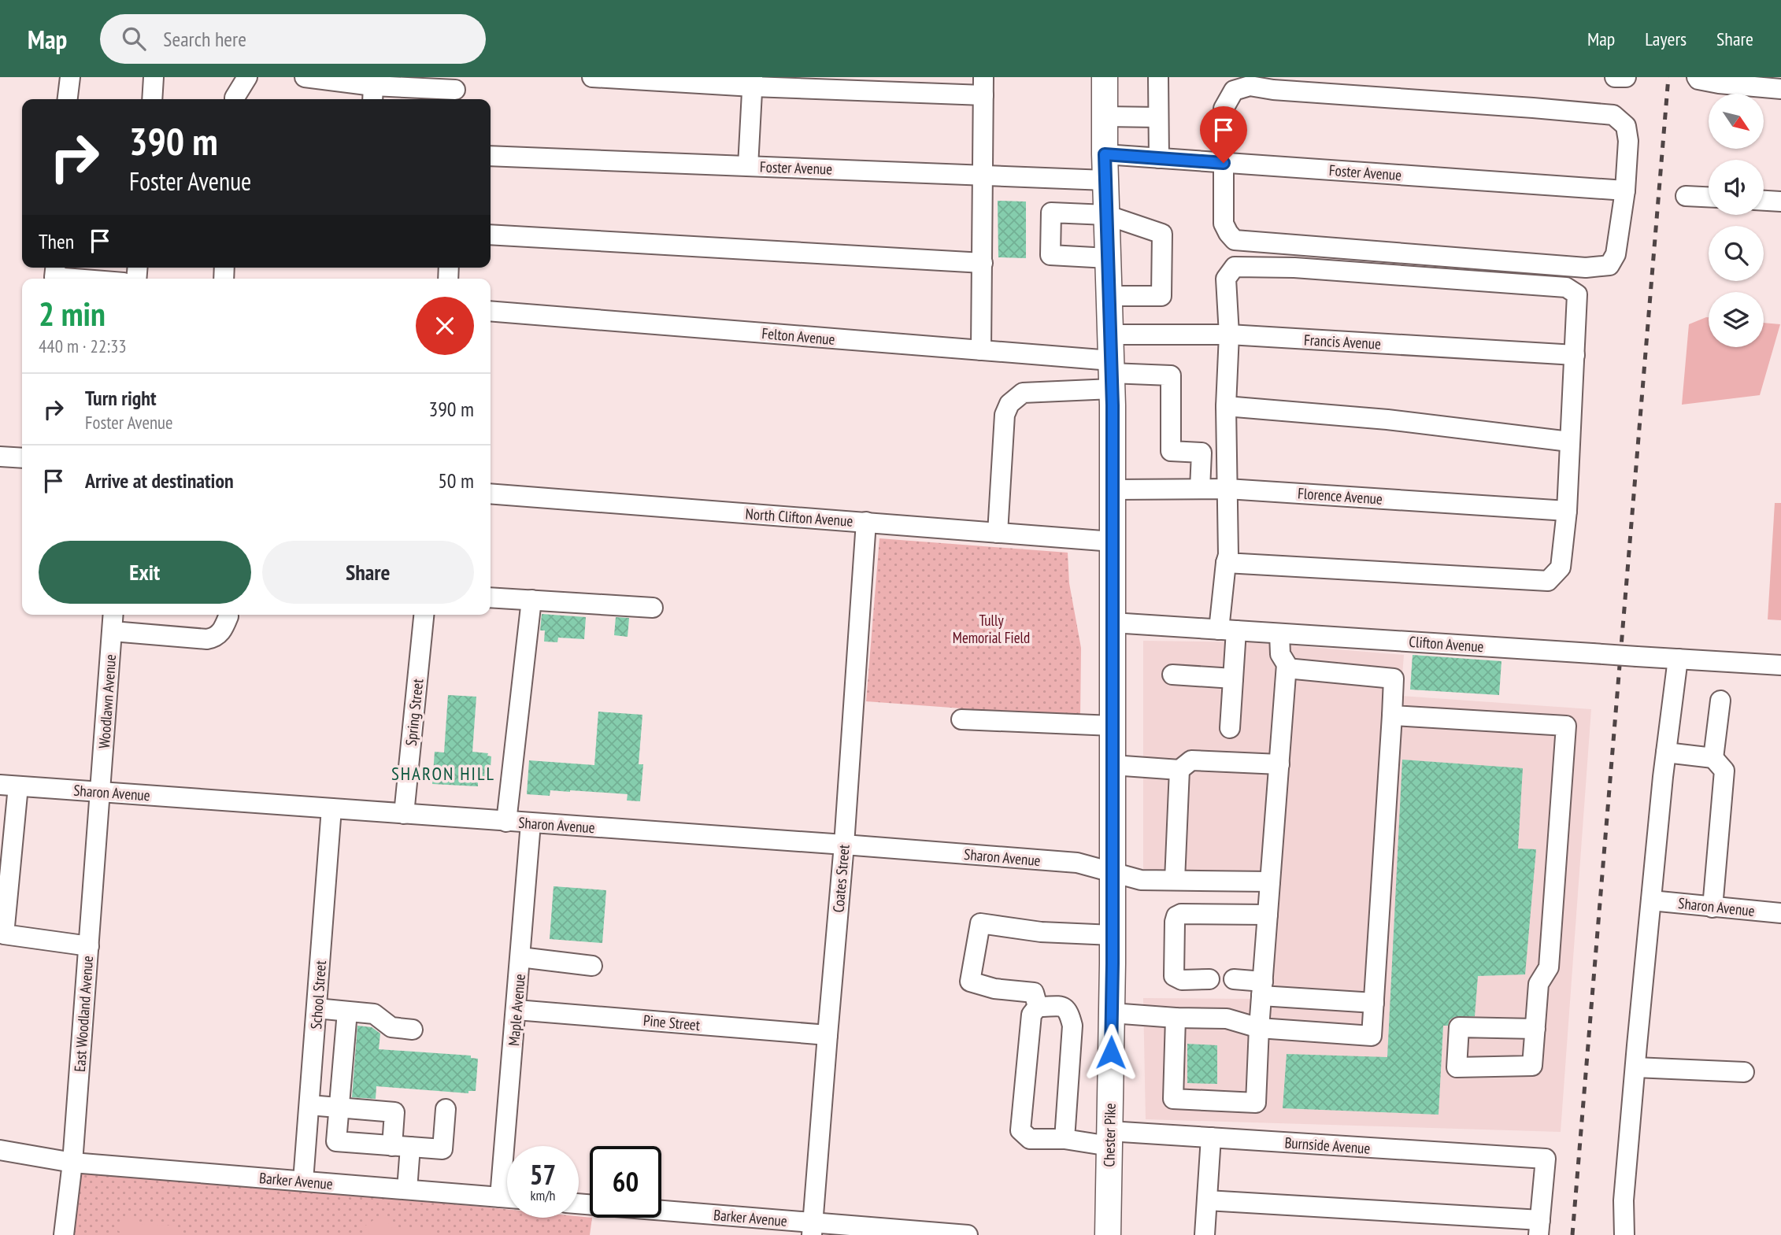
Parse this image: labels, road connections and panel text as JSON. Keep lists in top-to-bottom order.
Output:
{
  "streets": {
    "main road": ["Chester Pike"],
    "street": [
      "Foster Avenue",
      "Felton Avenue",
      "Francis Avenue",
      "Florence Avenue",
      "North Clifton Avenue",
      "Clifton Avenue",
      "Woodlawn Avenue",
      "Spring Street",
      "Sharon Avenue",
      "Coates Street",
      "School Street",
      "Maple Avenue",
      "East Woodland Avenue",
      "Pine Street",
      "Burnside Avenue",
      "Barker Avenue"
    ]
  },
  "crossings": [
    ["Foster Avenue", "Chester Pike"],
    ["Felton Avenue", "Chester Pike"],
    ["Francis Avenue", "Chester Pike"],
    ["Florence Avenue", "Chester Pike"],
    ["North Clifton Avenue", "Coates Street"],
    ["North Clifton Avenue", "Chester Pike"],
    ["Clifton Avenue", "Chester Pike"],
    ["Woodlawn Avenue", "Sharon Avenue"],
    ["Woodlawn Avenue", "East Woodland Avenue"],
    ["Spring Street", "Sharon Avenue"],
    ["Sharon Avenue", "Coates Street"],
    ["Sharon Avenue", "School Street"],
    ["Sharon Avenue", "Maple Avenue"],
    ["Sharon Avenue", "East Woodland Avenue"],
    ["Sharon Avenue", "Chester Pike"],
    ["Coates Street", "Pine Street"],
    ["Coates Street", "Barker Avenue"],
    ["School Street", "Barker Avenue"],
    ["Maple Avenue", "Pine Street"],
    ["Maple Avenue", "Barker Avenue"],
    ["East Woodland Avenue", "Barker Avenue"],
    ["Chester Pike", "Burnside Avenue"]
  ],
  "districts": ["SHARON HILL"],
  "parks": ["Tully Memorial Field"],
  "north": "bottom right",
  "page": {
    "header": "Map",
    "search": "Search here",
    "nav": ["Map", "Layers", "Share"],
    "turn": ["390 m", "Foster Avenue"],
    "then": "Then",
    "heading": ["2 min", "440 m · 22:33"],
    "list": [
      {
        "name": "Turn right",
        "note": "Foster Avenue",
        "value": "390 m"
      },
      {
        "name": "Arrive at destination",
        "value": "50 m"
      }
    ],
    "buttons": ["Exit", "Share"],
    "speed": "57 km/h",
    "limit": "60"
  }
}
